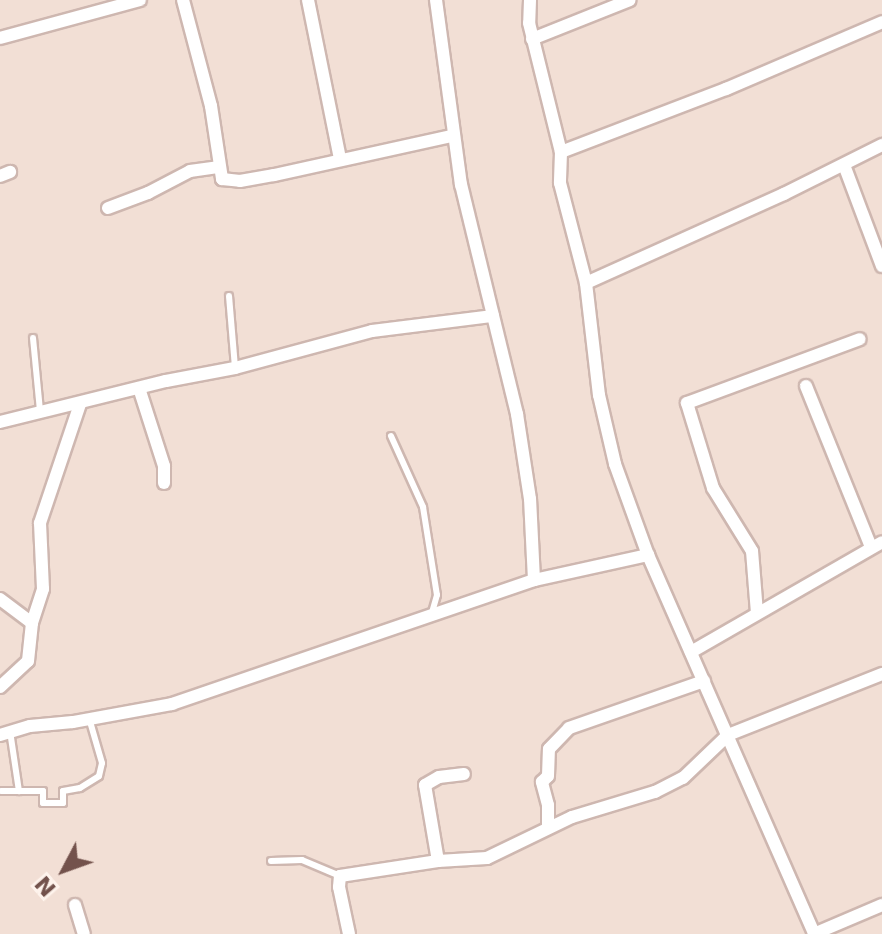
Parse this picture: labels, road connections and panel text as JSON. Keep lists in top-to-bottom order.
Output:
{
  "north": "bottom left"
}
